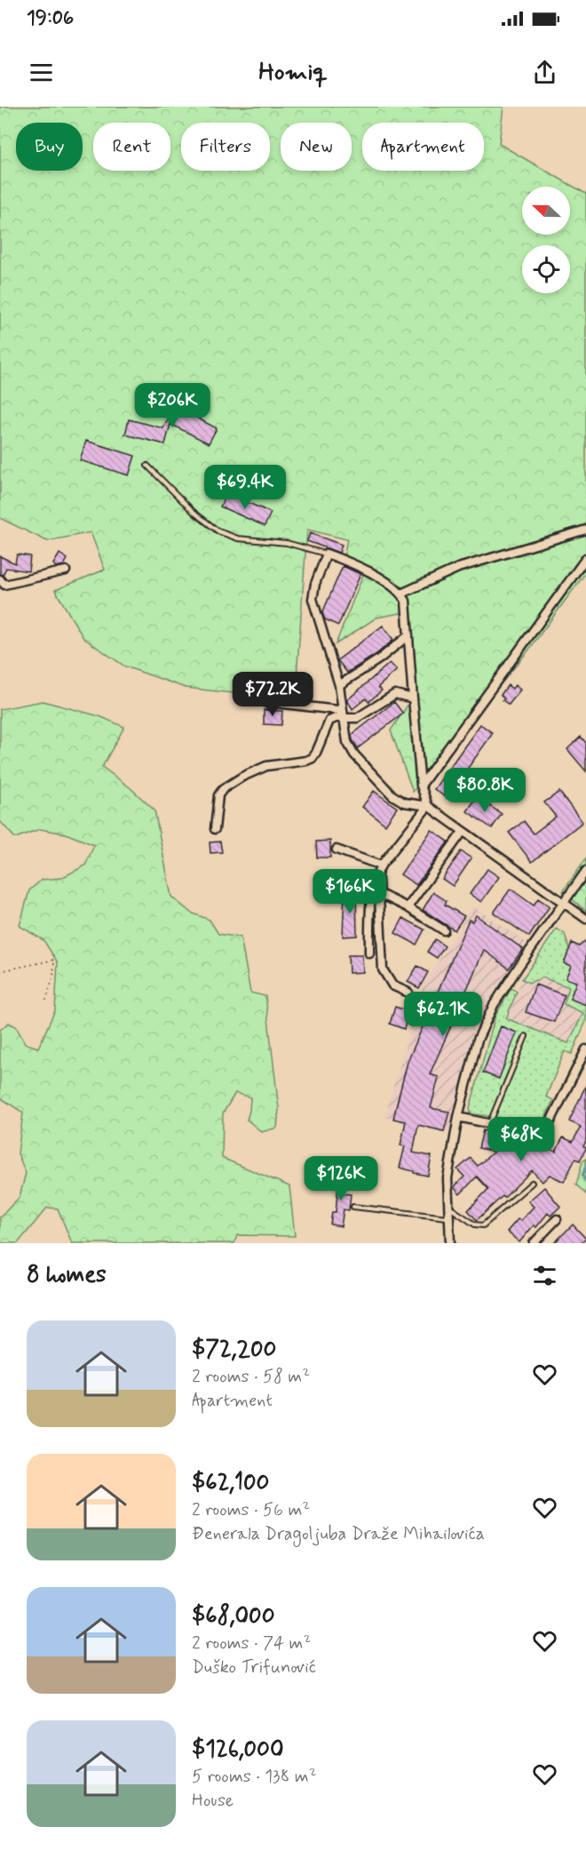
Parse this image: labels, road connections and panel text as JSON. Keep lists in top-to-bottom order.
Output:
{
  "north": "left",
  "page": {
    "status": "19:06",
    "header": "Homiq",
    "chip": [
      "Buy",
      "Rent",
      "Filters",
      "New",
      "Apartment"
    ],
    "price": [
      "$206K",
      "$69.4K",
      "$72.2K",
      "$80.8K",
      "$166K",
      "$62.1K",
      "$68K",
      "$126K"
    ],
    "heading": "8 homes",
    "list": [
      {
        "name": "$72,200",
        "note": "2 rooms · 58 m² · Apartment"
      },
      {
        "name": "$62,100",
        "note": "2 rooms · 56 m² · Đenerala Dragoljuba Draže Mihailovića"
      },
      {
        "name": "$68,000",
        "note": "2 rooms · 74 m² · Duško Trifunović"
      },
      {
        "name": "$126,000",
        "note": "5 rooms · 138 m² · House"
      }
    ]
  }
}
